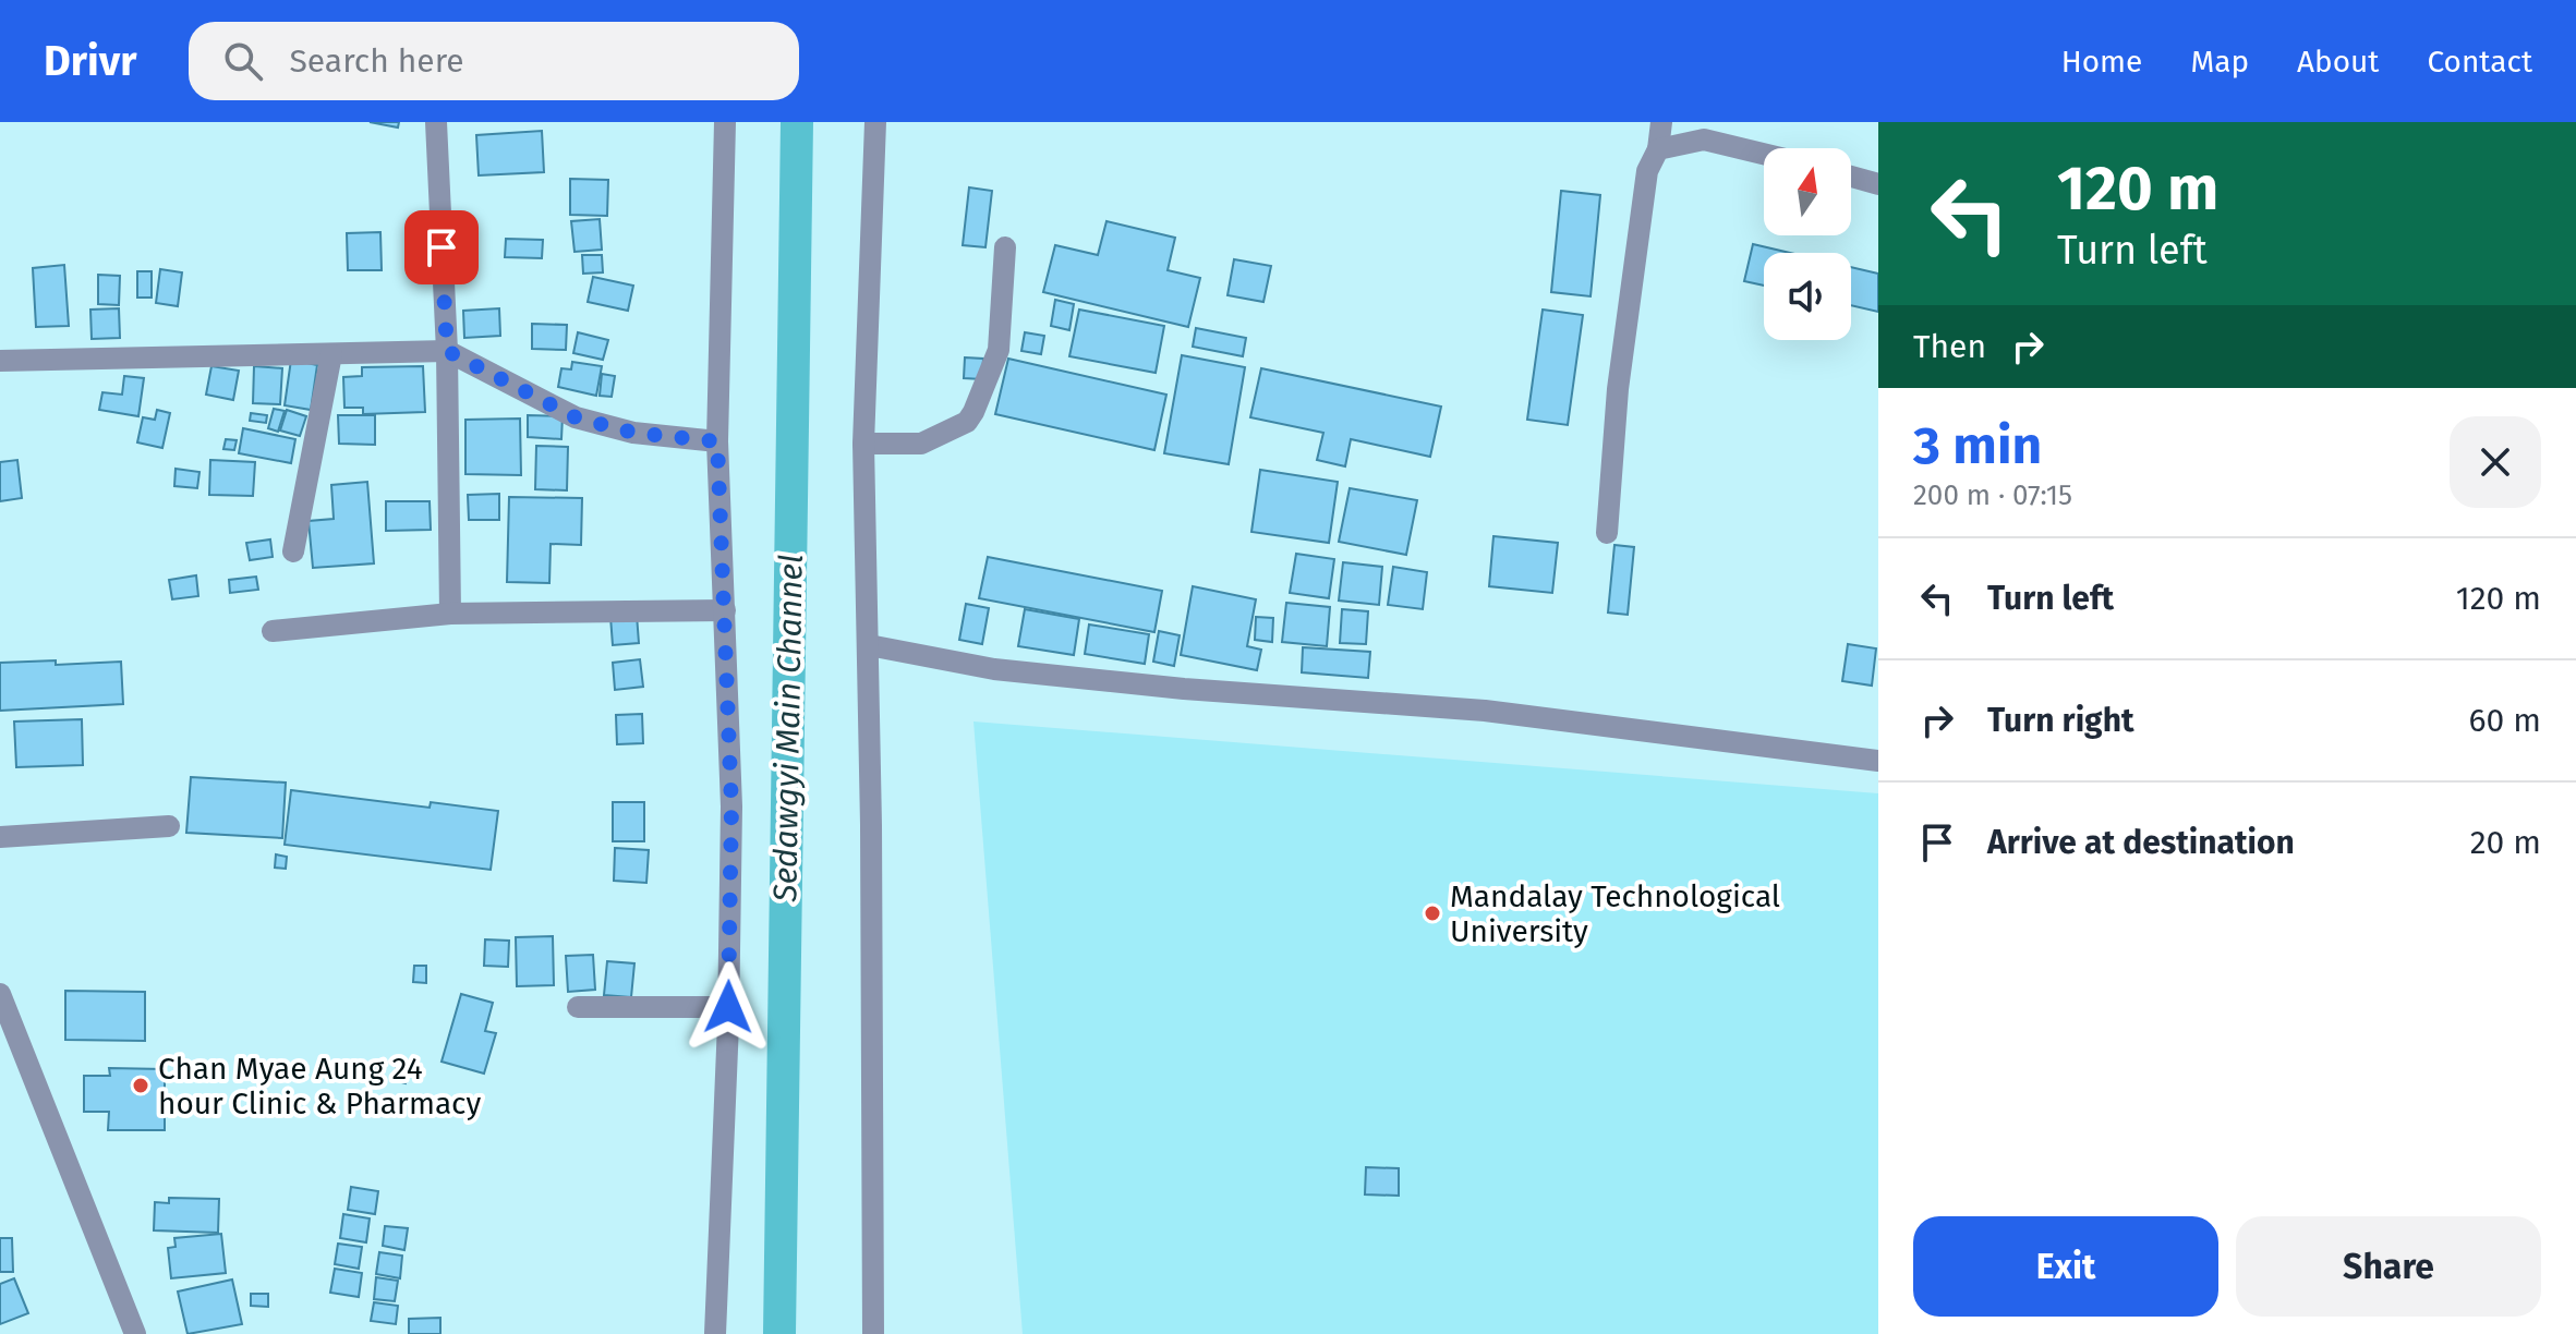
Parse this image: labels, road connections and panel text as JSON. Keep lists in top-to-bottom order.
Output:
{
  "water": ["Sedawgyi Main Channel"],
  "places": ["Mandalay Technological University", "Chan Myae Aung 24 hour Clinic & Pharmacy"],
  "north": "top",
  "page": {
    "header": "Drivr",
    "search": "Search here",
    "nav": [
      "Home",
      "Map",
      "About",
      "Contact"
    ],
    "turn": ["120 m", "Turn left"],
    "then": "Then",
    "heading": ["3 min", "200 m · 07:15"],
    "list": [
      {
        "name": "Turn left",
        "value": "120 m"
      },
      {
        "name": "Turn right",
        "value": "60 m"
      },
      {
        "name": "Arrive at destination",
        "value": "20 m"
      }
    ],
    "buttons": ["Exit", "Share"]
  }
}
